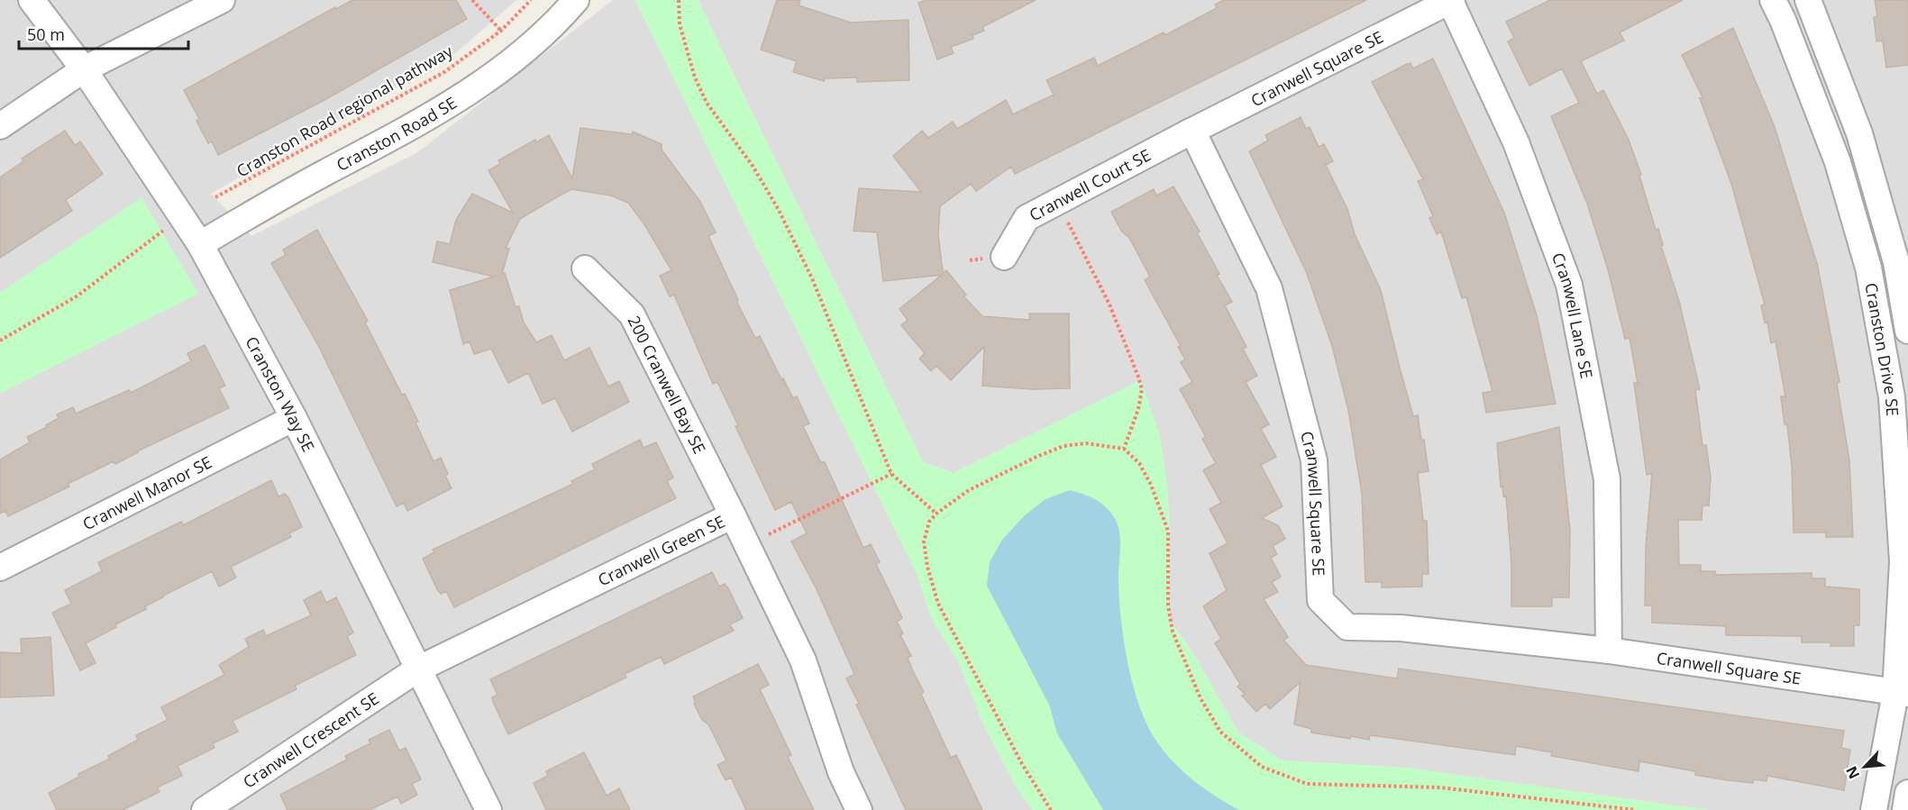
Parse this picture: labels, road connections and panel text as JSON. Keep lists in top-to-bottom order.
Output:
{
  "streets": {
    "street": [
      "Cranwell Square SE",
      "Cranston Road SE",
      "Cranwell Court SE",
      "Cranwell Lane SE",
      "Cranston Drive SE",
      "200 Cranwell Bay SE",
      "Cranston Way SE",
      "Cranwell Manor SE",
      "Cranwell Green SE",
      "Cranwell Crescent SE"
    ],
    "path": ["Cranston Road regional pathway"]
  },
  "crossings": [
    ["Cranwell Square SE", "Cranwell Court SE"],
    ["Cranwell Square SE", "Cranwell Lane SE"],
    ["Cranwell Square SE", "Cranston Drive SE"],
    ["Cranston Road SE", "Cranston Way SE"],
    ["200 Cranwell Bay SE", "Cranwell Green SE"],
    ["Cranston Way SE", "Cranwell Manor SE"],
    ["Cranston Way SE", "Cranwell Green SE"],
    ["Cranston Way SE", "Cranwell Crescent SE"],
    ["Cranwell Green SE", "Cranwell Crescent SE"]
  ],
  "scale_bar": "50 m",
  "north": "bottom left"
}
